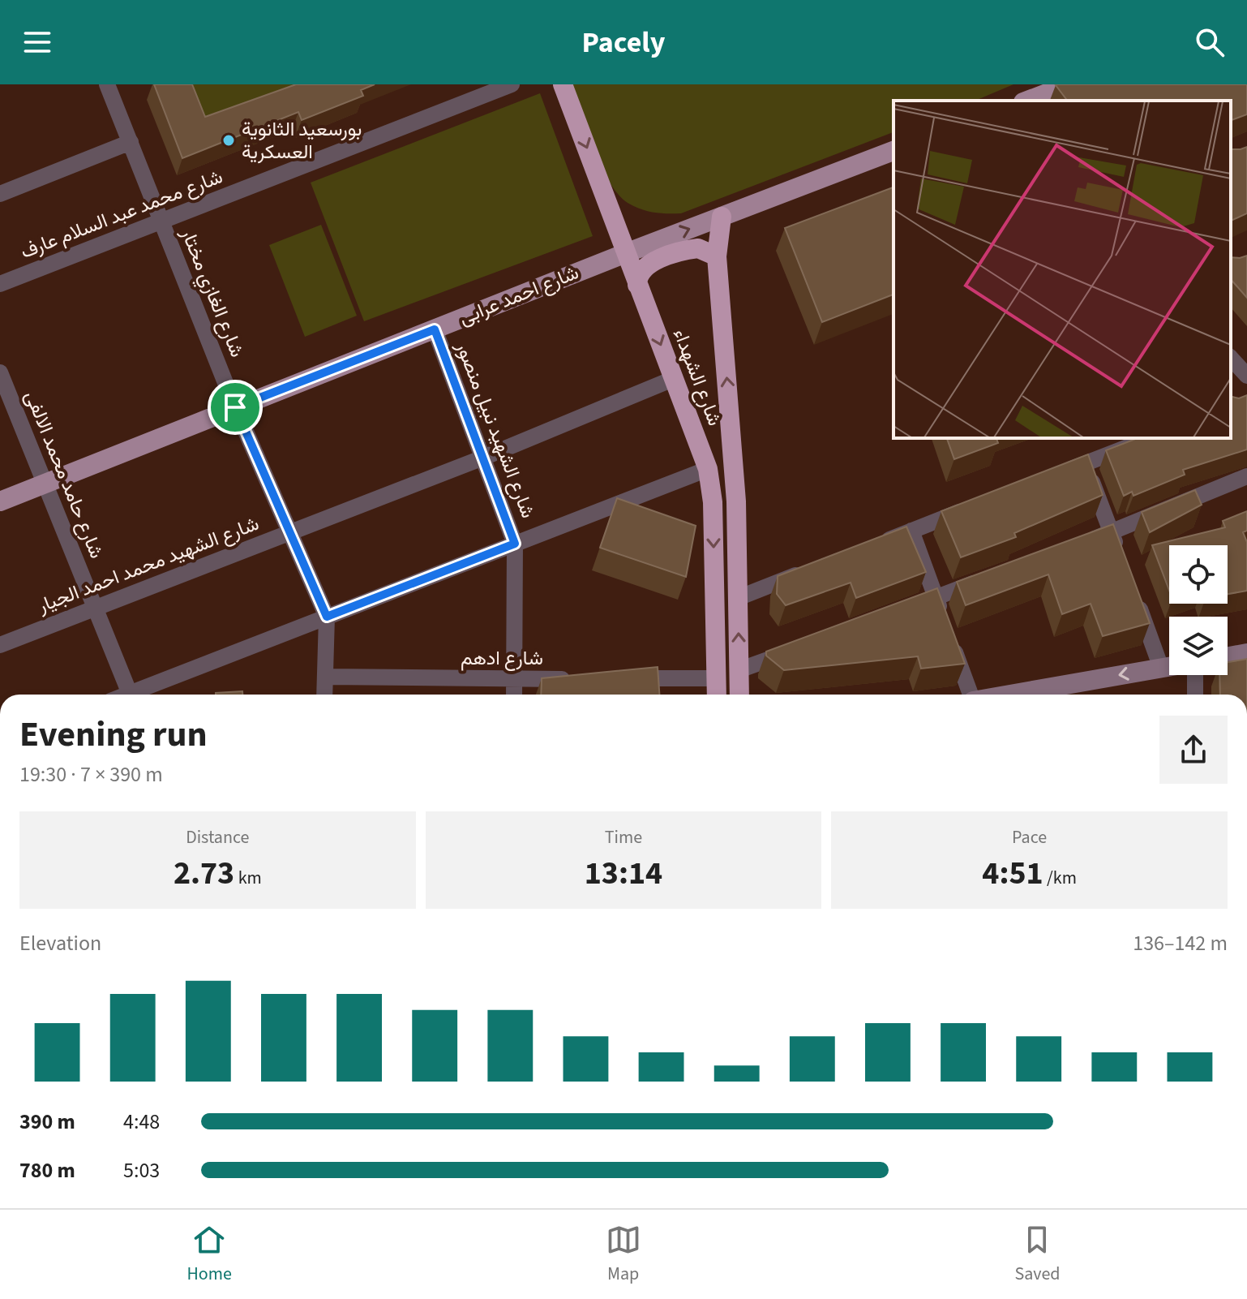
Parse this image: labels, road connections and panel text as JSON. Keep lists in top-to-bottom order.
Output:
{
  "streets": {
    "highway": ["شارع الشهداء"],
    "main road": ["شارع احمد عرابى"],
    "street": [
      "شارع محمد عبد السلام عارف",
      "شارع الغازي مختار",
      "شارع الشهيد نبيل منصور",
      "شارع حامد محمد الالفى",
      "شارع الشهيد محمد احمد الجيار",
      "شارع ادهم"
    ]
  },
  "crossings": [
    ["شارع محمد عبد السلام عارف", "شارع الغازي مختار"],
    ["شارع الغازي مختار", "شارع احمد عرابى"],
    ["شارع الغازي مختار", "شارع الشهيد محمد احمد الجيار"],
    ["شارع الغازي مختار", "شارع ادهم"],
    ["شارع احمد عرابى", "شارع الشهداء"],
    ["شارع احمد عرابى", "شارع الشهيد نبيل منصور"],
    ["شارع احمد عرابى", "شارع حامد محمد الالفى"],
    ["شارع الشهداء", "شارع الشهيد محمد احمد الجيار"],
    ["شارع الشهيد نبيل منصور", "شارع الشهيد محمد احمد الجيار"],
    ["شارع الشهيد نبيل منصور", "شارع ادهم"],
    ["شارع حامد محمد الالفى", "شارع الشهيد محمد احمد الجيار"]
  ],
  "places": ["بورسعيد الثانوية العسكرية"],
  "page": {
    "header": "Pacely",
    "heading": ["Evening run", "19:30 · 7 × 390 m"],
    "stats": [
      ["Distance", "2.73 km"],
      ["Time", "13:14"],
      ["Pace", "4:51 /km"]
    ],
    "chart": ["Elevation", "136–142 m"],
    "list": [
      {
        "name": "390 m",
        "note": "4:48"
      },
      {
        "name": "780 m",
        "note": "5:03"
      }
    ],
    "tabs": ["Home", "Map", "Saved"]
  }
}
